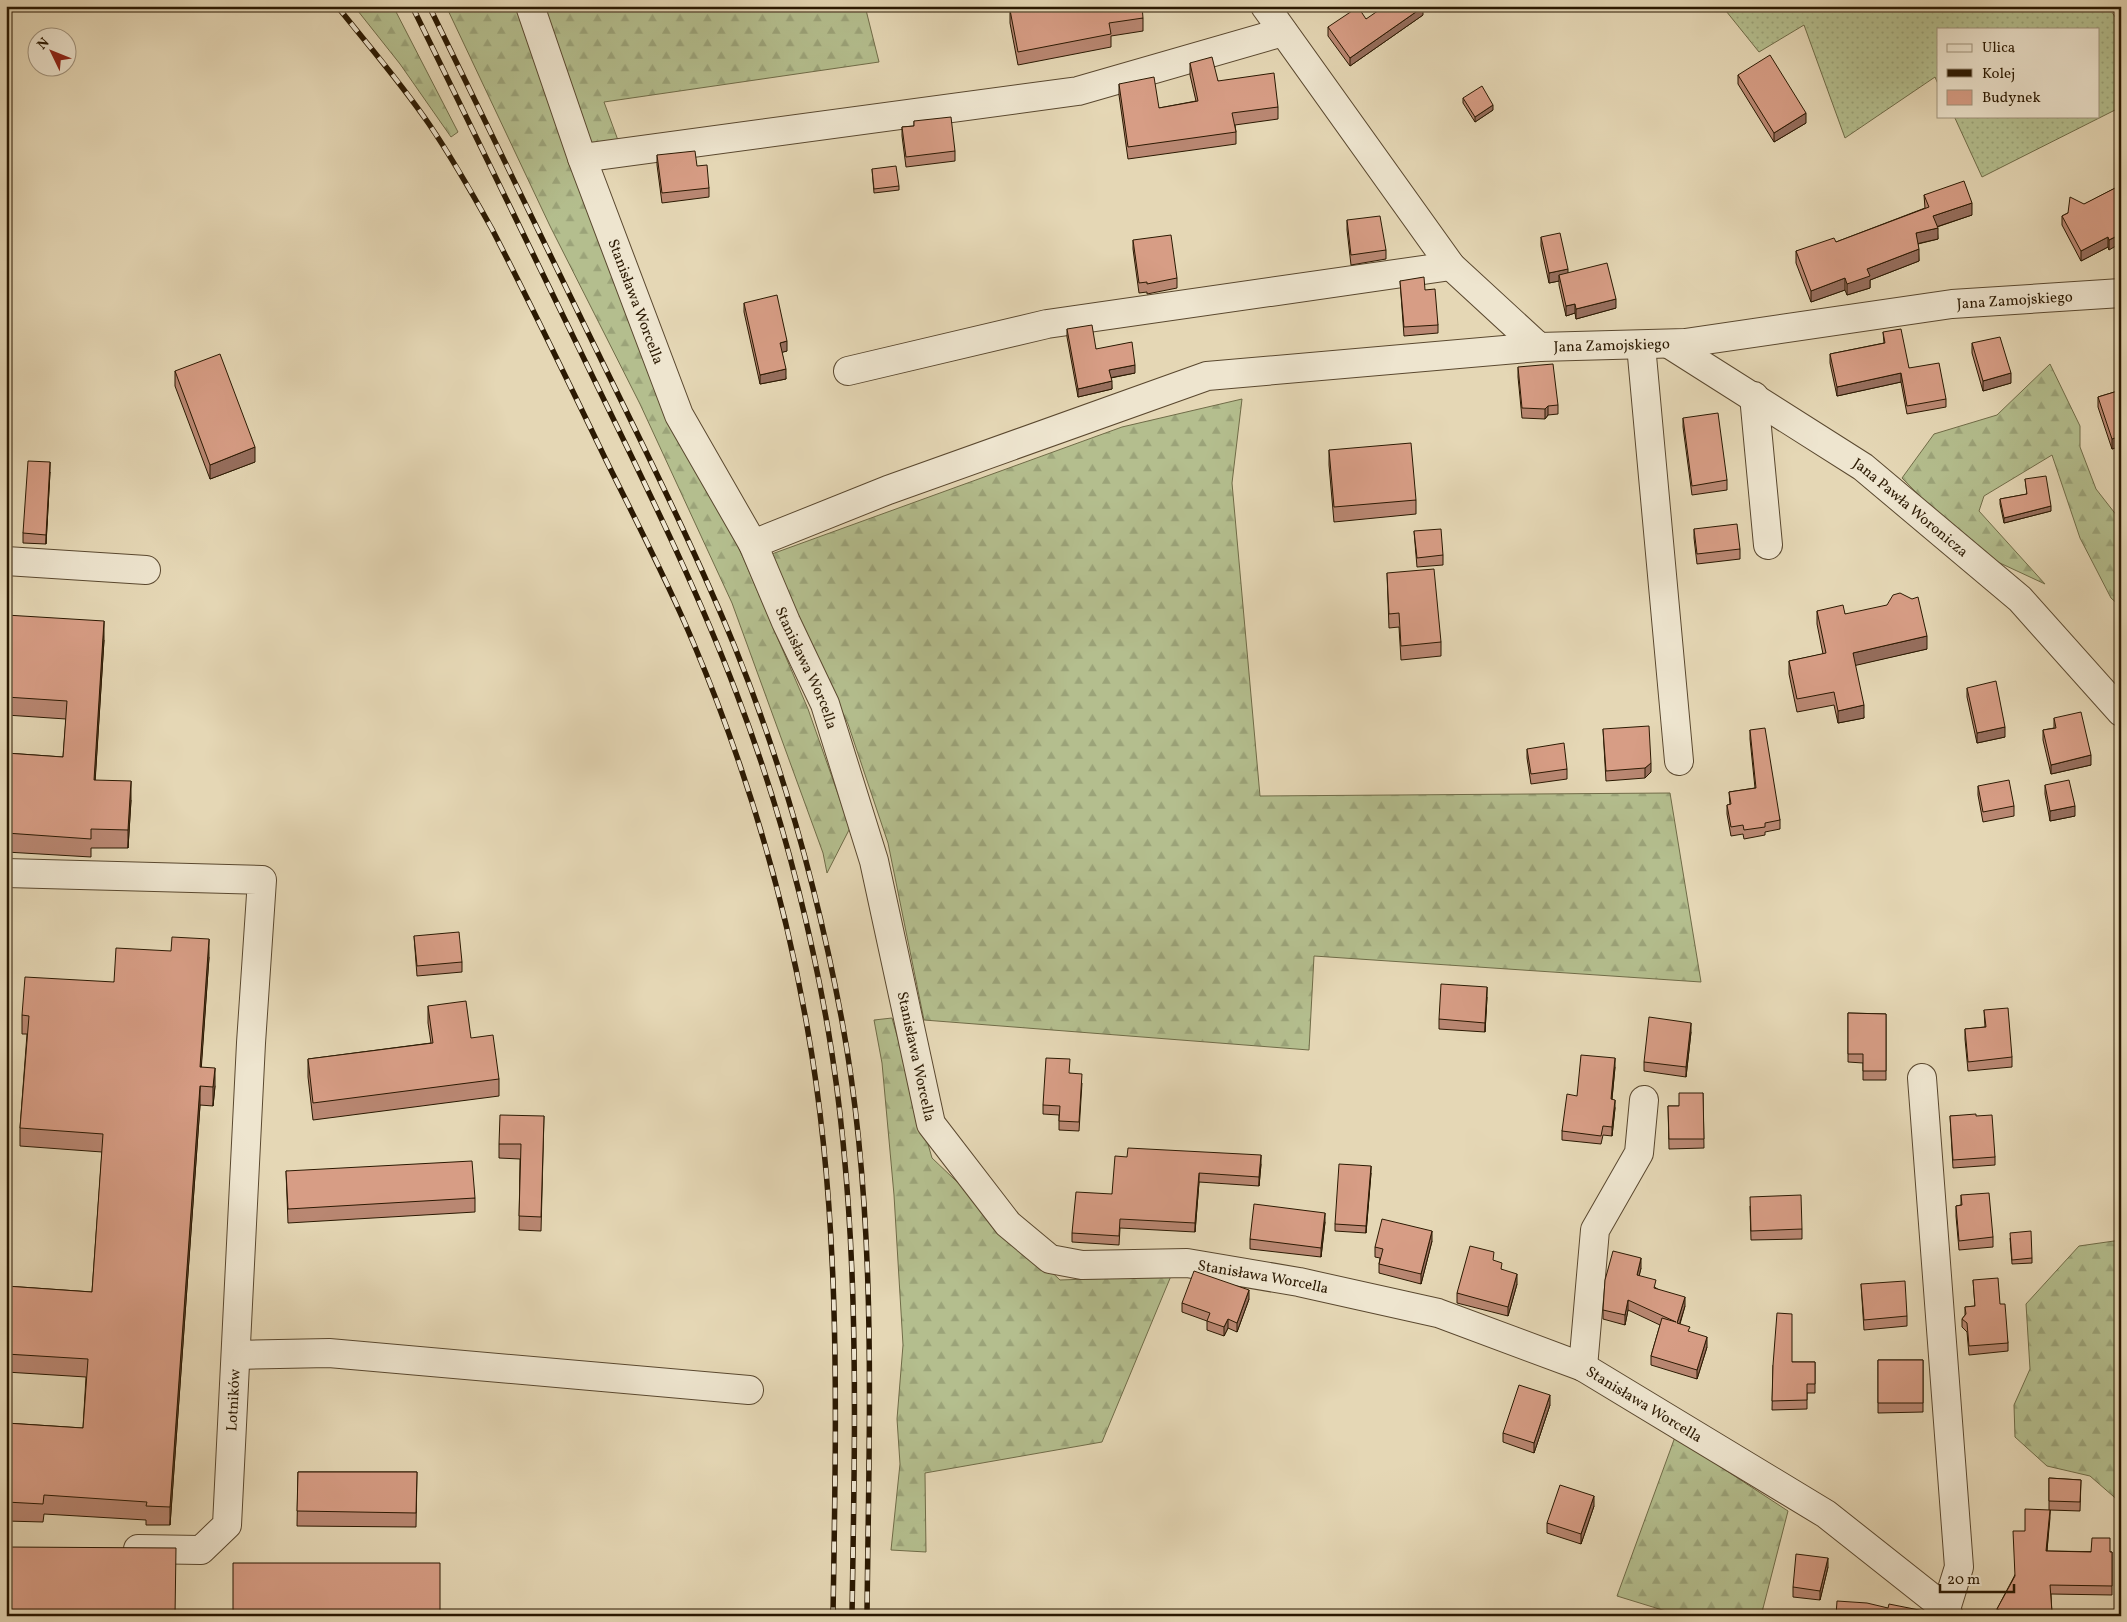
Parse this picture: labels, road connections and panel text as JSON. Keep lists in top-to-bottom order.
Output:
{
  "streets": {
    "street": [
      "Jana Zamojskiego",
      "Stanisława Worcella",
      "Jana Pawła Woronicza",
      "Lotników"
    ]
  },
  "crossings": [
    ["Jana Zamojskiego", "Jana Pawła Woronicza"]
  ],
  "legend": ["Ulica", "Kolej", "Budynek"],
  "scale_bar": "20 m",
  "north": "top left"
}
